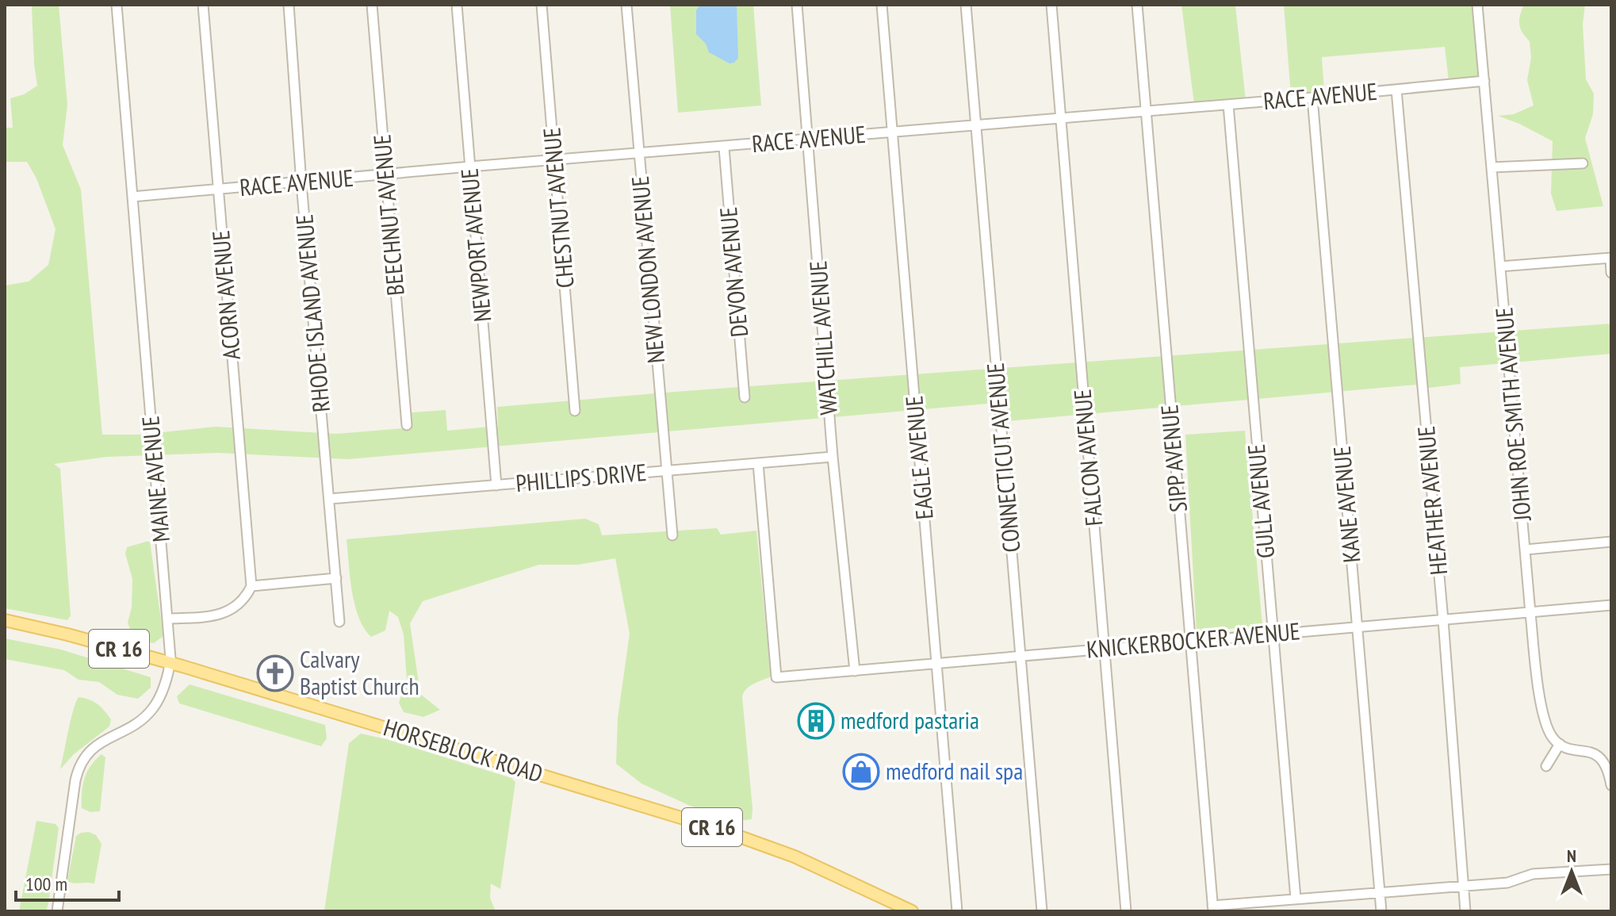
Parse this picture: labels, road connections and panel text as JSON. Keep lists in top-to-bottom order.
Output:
{
  "streets": {
    "main road": ["CR 16", "HORSEBLOCK ROAD"],
    "street": [
      "RACE AVENUE",
      "CHESTNUT AVENUE",
      "BEECHNUT AVENUE",
      "NEWPORT AVENUE",
      "NEW LONDON AVENUE",
      "DEVON AVENUE",
      "ACORN AVENUE",
      "RHODE ISLAND AVENUE",
      "WATCHILL AVENUE",
      "JOHN ROE SMITH AVENUE",
      "EAGLE AVENUE",
      "CONNECTICUT AVENUE",
      "FALCON AVENUE",
      "SIPP AVENUE",
      "PHILLIPS DRIVE",
      "MAINE AVENUE",
      "HEATHER AVENUE",
      "GULL AVENUE",
      "KANE AVENUE",
      "KNICKERBOCKER AVENUE"
    ]
  },
  "crossings": [
    ["RACE AVENUE", "CHESTNUT AVENUE"],
    ["RACE AVENUE", "BEECHNUT AVENUE"],
    ["RACE AVENUE", "NEWPORT AVENUE"],
    ["RACE AVENUE", "NEW LONDON AVENUE"],
    ["RACE AVENUE", "DEVON AVENUE"],
    ["RACE AVENUE", "ACORN AVENUE"],
    ["RACE AVENUE", "RHODE ISLAND AVENUE"],
    ["RACE AVENUE", "WATCHILL AVENUE"],
    ["RACE AVENUE", "JOHN ROE SMITH AVENUE"],
    ["RACE AVENUE", "EAGLE AVENUE"],
    ["RACE AVENUE", "CONNECTICUT AVENUE"],
    ["RACE AVENUE", "FALCON AVENUE"],
    ["RACE AVENUE", "SIPP AVENUE"],
    ["RACE AVENUE", "MAINE AVENUE"],
    ["RACE AVENUE", "HEATHER AVENUE"],
    ["RACE AVENUE", "GULL AVENUE"],
    ["RACE AVENUE", "KANE AVENUE"],
    ["NEWPORT AVENUE", "PHILLIPS DRIVE"],
    ["NEW LONDON AVENUE", "PHILLIPS DRIVE"],
    ["RHODE ISLAND AVENUE", "PHILLIPS DRIVE"],
    ["WATCHILL AVENUE", "PHILLIPS DRIVE"],
    ["WATCHILL AVENUE", "KNICKERBOCKER AVENUE"],
    ["JOHN ROE SMITH AVENUE", "KNICKERBOCKER AVENUE"],
    ["EAGLE AVENUE", "KNICKERBOCKER AVENUE"],
    ["CONNECTICUT AVENUE", "KNICKERBOCKER AVENUE"],
    ["FALCON AVENUE", "KNICKERBOCKER AVENUE"],
    ["SIPP AVENUE", "KNICKERBOCKER AVENUE"],
    ["PHILLIPS DRIVE", "KNICKERBOCKER AVENUE"],
    ["MAINE AVENUE", "HORSEBLOCK ROAD"],
    ["HEATHER AVENUE", "KNICKERBOCKER AVENUE"],
    ["GULL AVENUE", "KNICKERBOCKER AVENUE"],
    ["KANE AVENUE", "KNICKERBOCKER AVENUE"]
  ],
  "places": {
    "church": ["Calvary Baptist Church"],
    "building": ["medford pastaria"],
    "shop": ["medford nail spa"]
  },
  "scale_bar": "100 m",
  "north": "top"
}
